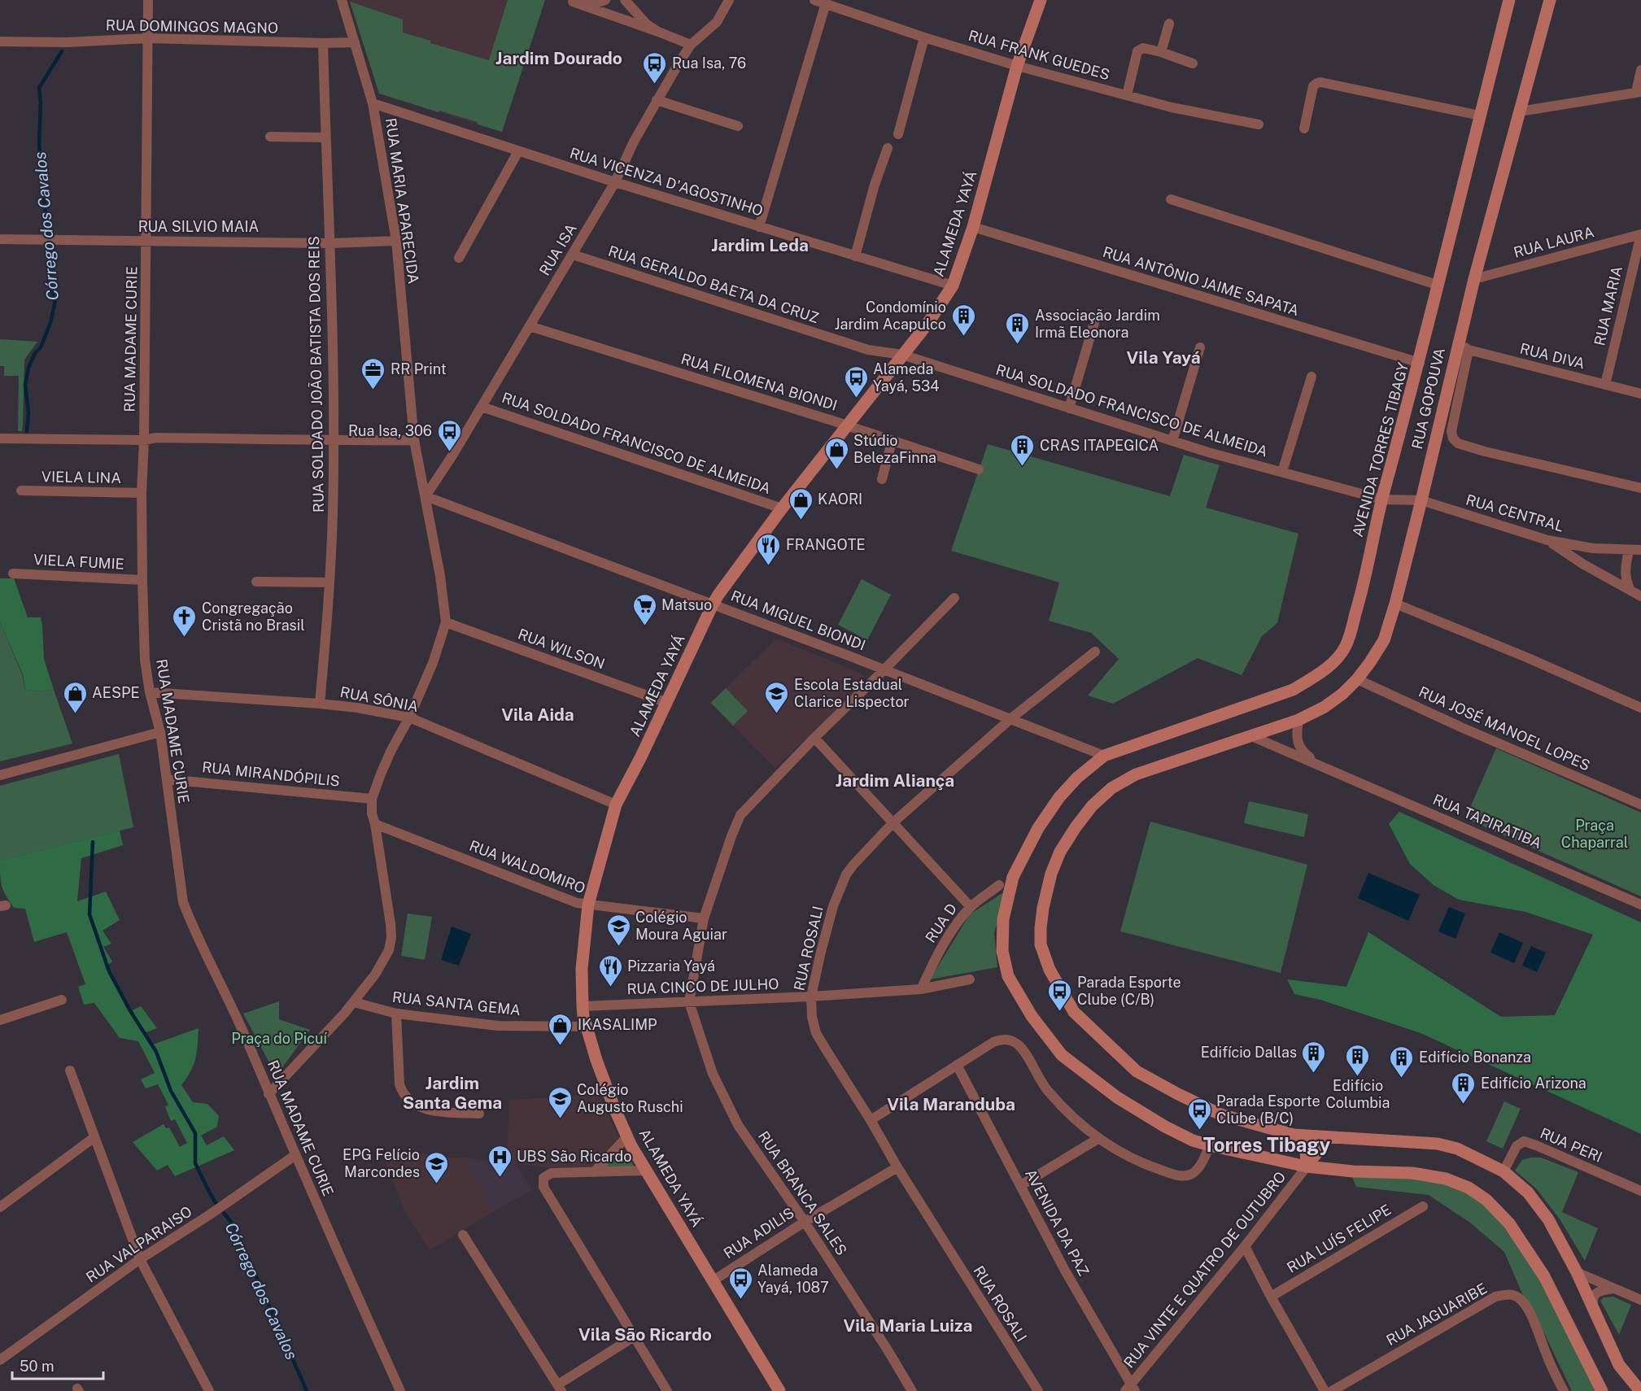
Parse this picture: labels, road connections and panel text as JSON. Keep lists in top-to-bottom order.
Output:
{
  "streets": {
    "main road": ["ALAMEDA YAYÁ", "RUA GOPOUVA", "AVENIDA TORRES TIBAGY"],
    "street": [
      "RUA DOMINGOS MAGNO",
      "RUA FRANK GUEDES",
      "RUA VICENZA D'AGOSTINHO",
      "RUA MARIA APARECIDA",
      "RUA SILVIO MAIA",
      "RUA LAURA",
      "RUA ISA",
      "RUA ANTÔNIO JAIME SAPATA",
      "RUA GERALDO BAETA DA CRUZ",
      "RUA MARIA",
      "RUA MADAME CURIE",
      "RUA DIVA",
      "RUA SOLDADO JOÃO BATISTA DOS REIS",
      "RUA FILOMENA BIONDI",
      "RUA SOLDADO FRANCISCO DE ALMEIDA",
      "VIELA LINA",
      "RUA CENTRAL",
      "VIELA FUMIE",
      "RUA MIGUEL BIONDI",
      "RUA WILSON",
      "RUA SÔNIA",
      "RUA JOSÉ MANOEL LOPES",
      "RUA MIRANDÓPILIS",
      "RUA TAPIRATIBA",
      "RUA WALDOMIRO",
      "RUA D",
      "RUA ROSALI",
      "RUA CINCO DE JULHO",
      "RUA SANTA GEMA",
      "RUA PERI",
      "RUA BRANCA SALES",
      "AVENIDA DA PAZ",
      "RUA ADILIS",
      "RUA LUÍS FELIPE",
      "RUA VALPARAISO",
      "RUA VINTE E QUATRO DE OUTUBRO",
      "RUA JAGUARIBE"
    ]
  },
  "crossings": [
    ["RUA DOMINGOS MAGNO", "RUA MARIA APARECIDA"],
    ["RUA DOMINGOS MAGNO", "RUA MADAME CURIE"],
    ["RUA DOMINGOS MAGNO", "RUA SOLDADO JOÃO BATISTA DOS REIS"],
    ["RUA FRANK GUEDES", "ALAMEDA YAYÁ"],
    ["RUA VICENZA D'AGOSTINHO", "RUA MARIA APARECIDA"],
    ["RUA VICENZA D'AGOSTINHO", "ALAMEDA YAYÁ"],
    ["RUA VICENZA D'AGOSTINHO", "RUA ISA"],
    ["RUA MARIA APARECIDA", "RUA SILVIO MAIA"],
    ["RUA MARIA APARECIDA", "RUA ISA"],
    ["RUA MARIA APARECIDA", "RUA MIGUEL BIONDI"],
    ["RUA MARIA APARECIDA", "RUA WILSON"],
    ["ALAMEDA YAYÁ", "RUA ANTÔNIO JAIME SAPATA"],
    ["ALAMEDA YAYÁ", "RUA GERALDO BAETA DA CRUZ"],
    ["ALAMEDA YAYÁ", "RUA FILOMENA BIONDI"],
    ["ALAMEDA YAYÁ", "RUA SOLDADO FRANCISCO DE ALMEIDA"],
    ["ALAMEDA YAYÁ", "RUA MIGUEL BIONDI"],
    ["ALAMEDA YAYÁ", "RUA WILSON"],
    ["ALAMEDA YAYÁ", "RUA SÔNIA"],
    ["ALAMEDA YAYÁ", "RUA WALDOMIRO"],
    ["ALAMEDA YAYÁ", "RUA CINCO DE JULHO"],
    ["ALAMEDA YAYÁ", "RUA SANTA GEMA"],
    ["ALAMEDA YAYÁ", "RUA ADILIS"],
    ["RUA SILVIO MAIA", "RUA MADAME CURIE"],
    ["RUA SILVIO MAIA", "RUA SOLDADO JOÃO BATISTA DOS REIS"],
    ["RUA LAURA", "RUA MARIA"],
    ["RUA LAURA", "RUA GOPOUVA"],
    ["RUA ISA", "RUA GERALDO BAETA DA CRUZ"],
    ["RUA ISA", "RUA FILOMENA BIONDI"],
    ["RUA ISA", "RUA SOLDADO FRANCISCO DE ALMEIDA"],
    ["RUA ISA", "RUA MIGUEL BIONDI"],
    ["RUA ANTÔNIO JAIME SAPATA", "AVENIDA TORRES TIBAGY"],
    ["RUA GERALDO BAETA DA CRUZ", "RUA SOLDADO FRANCISCO DE ALMEIDA"],
    ["RUA MARIA", "RUA DIVA"],
    ["RUA MADAME CURIE", "VIELA LINA"],
    ["RUA MADAME CURIE", "VIELA FUMIE"],
    ["RUA MADAME CURIE", "RUA SÔNIA"],
    ["RUA MADAME CURIE", "RUA MIRANDÓPILIS"],
    ["RUA MADAME CURIE", "RUA VALPARAISO"],
    ["RUA DIVA", "RUA GOPOUVA"],
    ["RUA SOLDADO JOÃO BATISTA DOS REIS", "RUA SÔNIA"],
    ["RUA GOPOUVA", "RUA CENTRAL"],
    ["RUA GOPOUVA", "RUA JOSÉ MANOEL LOPES"],
    ["RUA GOPOUVA", "RUA TAPIRATIBA"],
    ["RUA GOPOUVA", "RUA PERI"],
    ["RUA SOLDADO FRANCISCO DE ALMEIDA", "AVENIDA TORRES TIBAGY"],
    ["RUA SOLDADO FRANCISCO DE ALMEIDA", "RUA CENTRAL"],
    ["AVENIDA TORRES TIBAGY", "RUA CENTRAL"],
    ["AVENIDA TORRES TIBAGY", "RUA MIGUEL BIONDI"],
    ["AVENIDA TORRES TIBAGY", "RUA VINTE E QUATRO DE OUTUBRO"],
    ["RUA MIGUEL BIONDI", "RUA ROSALI"],
    ["RUA D", "RUA CINCO DE JULHO"],
    ["RUA ROSALI", "RUA CINCO DE JULHO"],
    ["RUA ROSALI", "RUA ADILIS"],
    ["RUA CINCO DE JULHO", "RUA BRANCA SALES"],
    ["RUA BRANCA SALES", "RUA ADILIS"],
    ["AVENIDA DA PAZ", "RUA VINTE E QUATRO DE OUTUBRO"]
  ],
  "districts": [
    "Jardim Dourado",
    "Jardim Leda",
    "Vila Yayá",
    "Vila Aida",
    "Jardim Aliança",
    "Jardim Santa Gema",
    "Vila Maranduba",
    "Torres Tibagy",
    "Vila Maria Luiza",
    "Vila São Ricardo"
  ],
  "water": ["Córrego dos Cavalos"],
  "parks": ["Praça Chaparral", "Praça do Picuí"],
  "places": {
    "bus stop": [
      "Rua Isa, 76",
      "Alameda Yayá, 534",
      "Rua Isa, 306",
      "Parada Esporte Clube (C/B)",
      "Parada Esporte Clube (B/C)",
      "Alameda Yayá, 1087"
    ],
    "building": [
      "Condomínio Jardim Acapulco",
      "Associação Jardim Irmã Eleonora",
      "CRAS ITAPEGICA",
      "Edifício Dallas",
      "Edifício Columbia",
      "Edifício Bonanza",
      "Edifício Arizona"
    ],
    "office": ["RR Print"],
    "shop": [
      "Stúdio BelezaFinna",
      "KAORI",
      "AESPE",
      "IKASALIMP"
    ],
    "restaurant": ["FRANGOTE", "Pizzaria Yayá"],
    "supermarket": ["Matsuo"],
    "church": ["Congregação Cristã no Brasil"],
    "school or university": [
      "Escola Estadual Clarice Lispector",
      "Colégio Moura Aguiar",
      "Colégio Augusto Ruschi",
      "EPG Felício Marcondes"
    ],
    "hospital": ["UBS São Ricardo"]
  },
  "scale_bar": "50 m"
}
